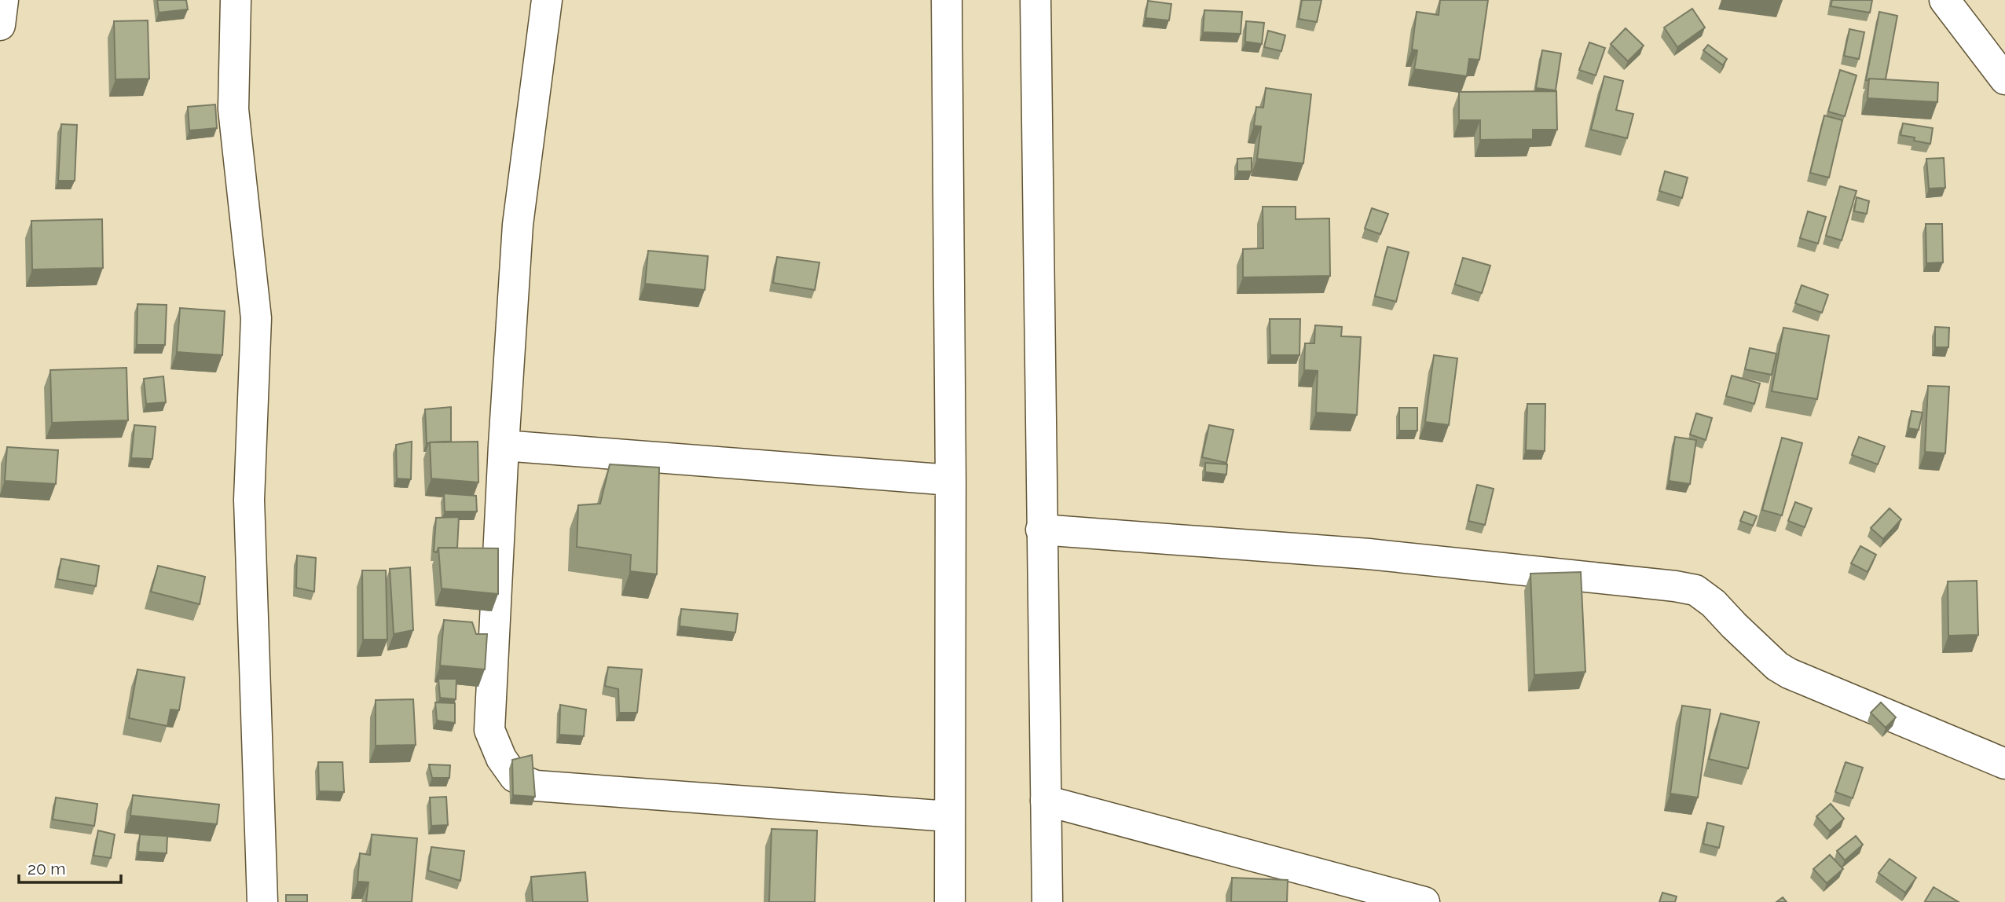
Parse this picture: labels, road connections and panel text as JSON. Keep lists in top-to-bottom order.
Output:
{
  "scale_bar": "20 m"
}
